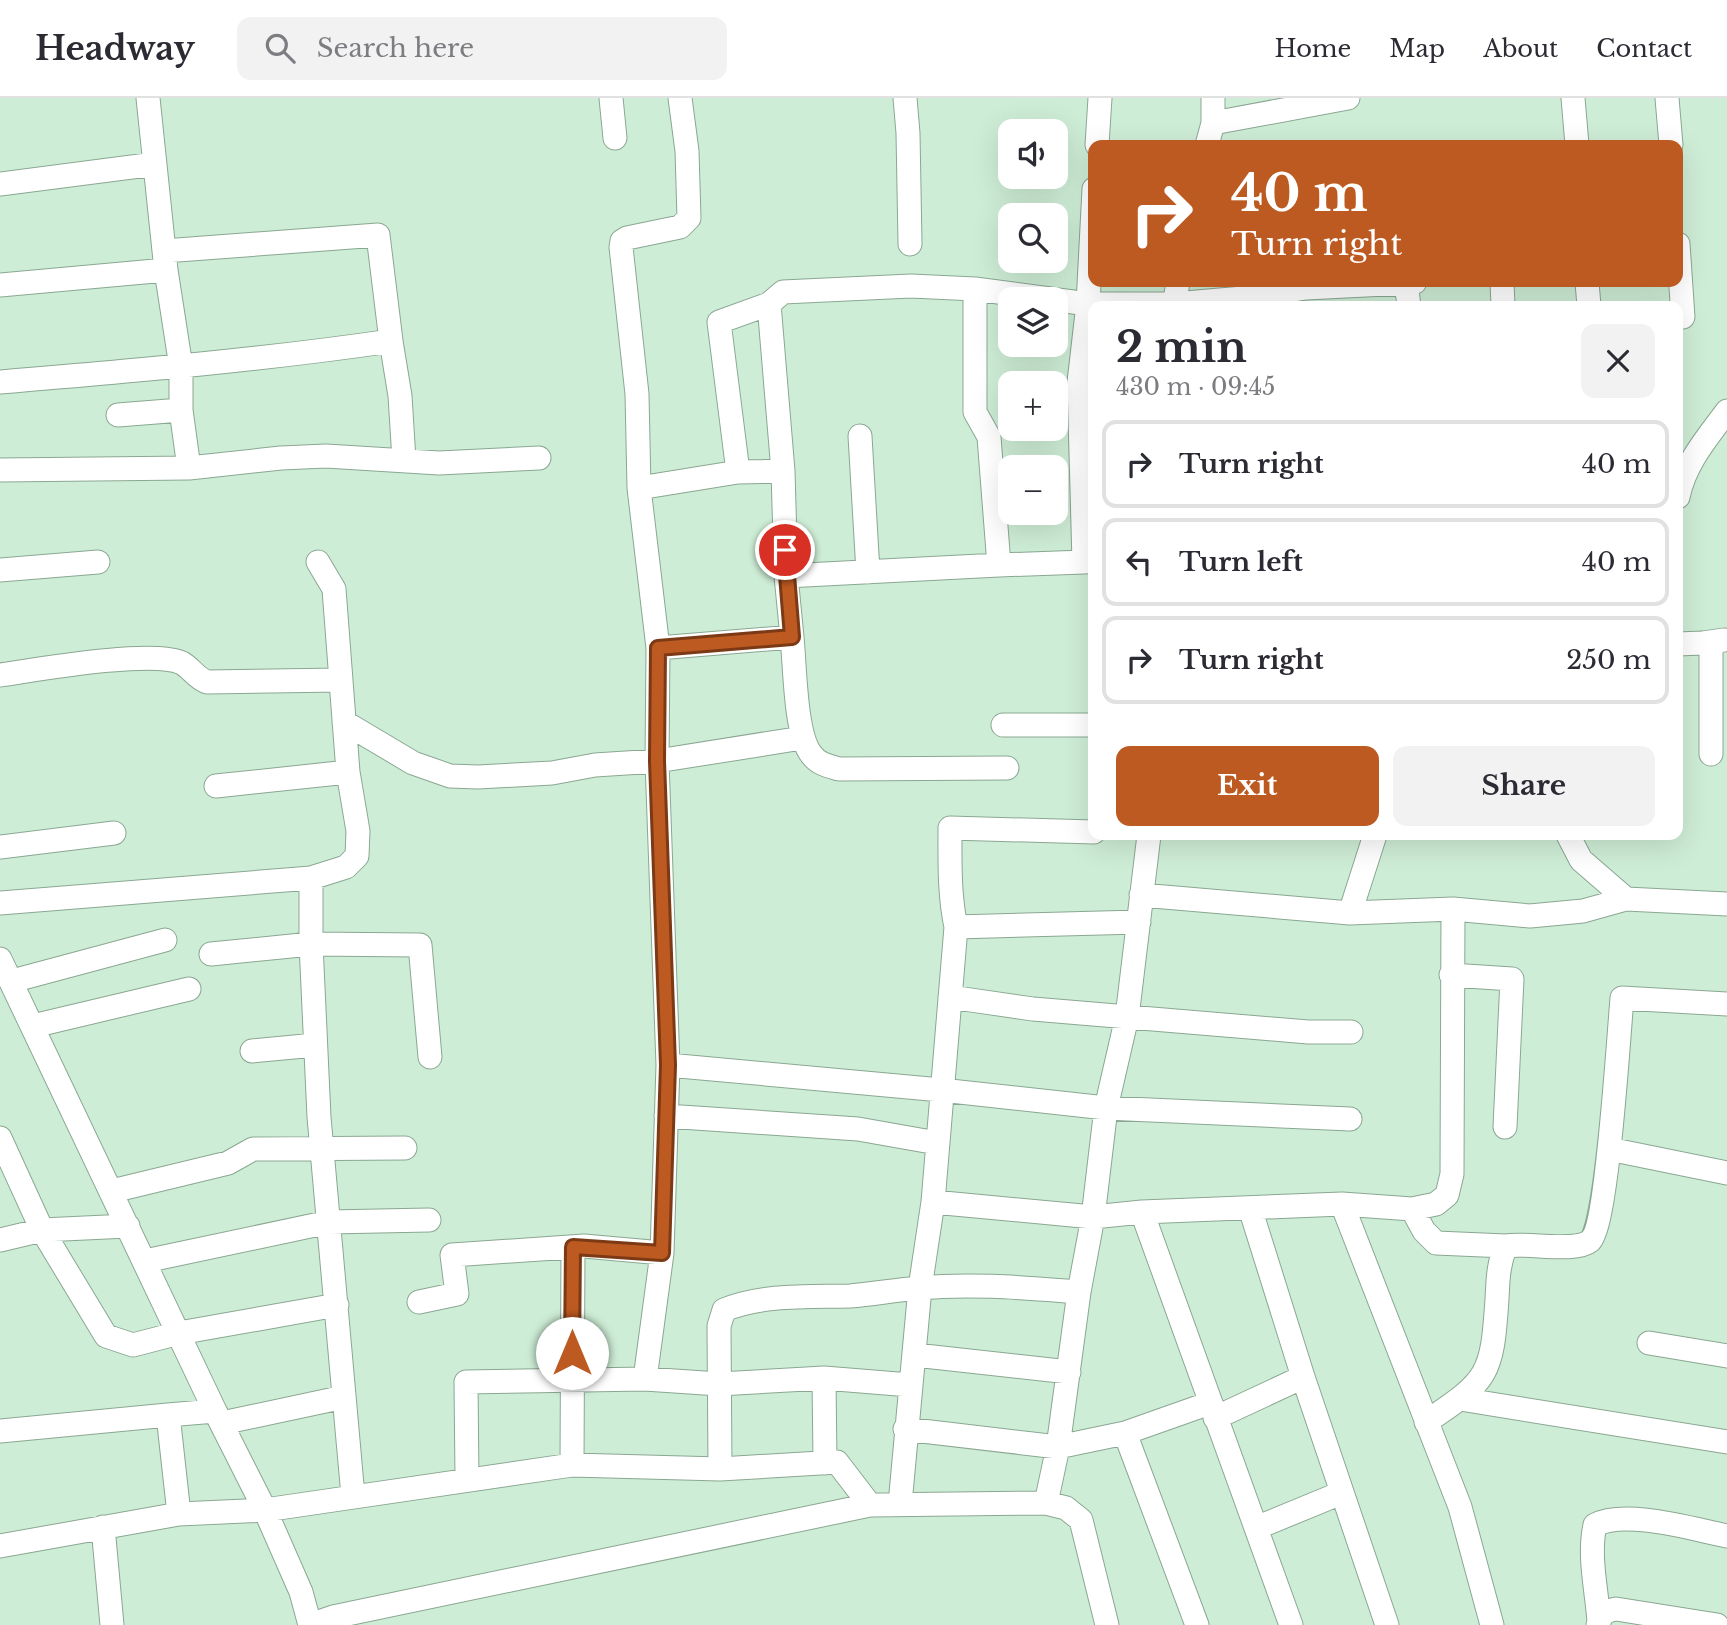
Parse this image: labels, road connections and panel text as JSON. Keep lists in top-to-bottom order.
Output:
{
  "page": {
    "header": "Headway",
    "search": "Search here",
    "nav": [
      "Home",
      "Map",
      "About",
      "Contact"
    ],
    "map_buttons": ["+", "−"],
    "turn": ["40 m", "Turn right"],
    "heading": ["2 min", "430 m · 09:45"],
    "list": [
      {
        "name": "Turn right",
        "value": "40 m"
      },
      {
        "name": "Turn left",
        "value": "40 m"
      },
      {
        "name": "Turn right",
        "value": "250 m"
      }
    ],
    "buttons": ["Exit", "Share"]
  }
}
